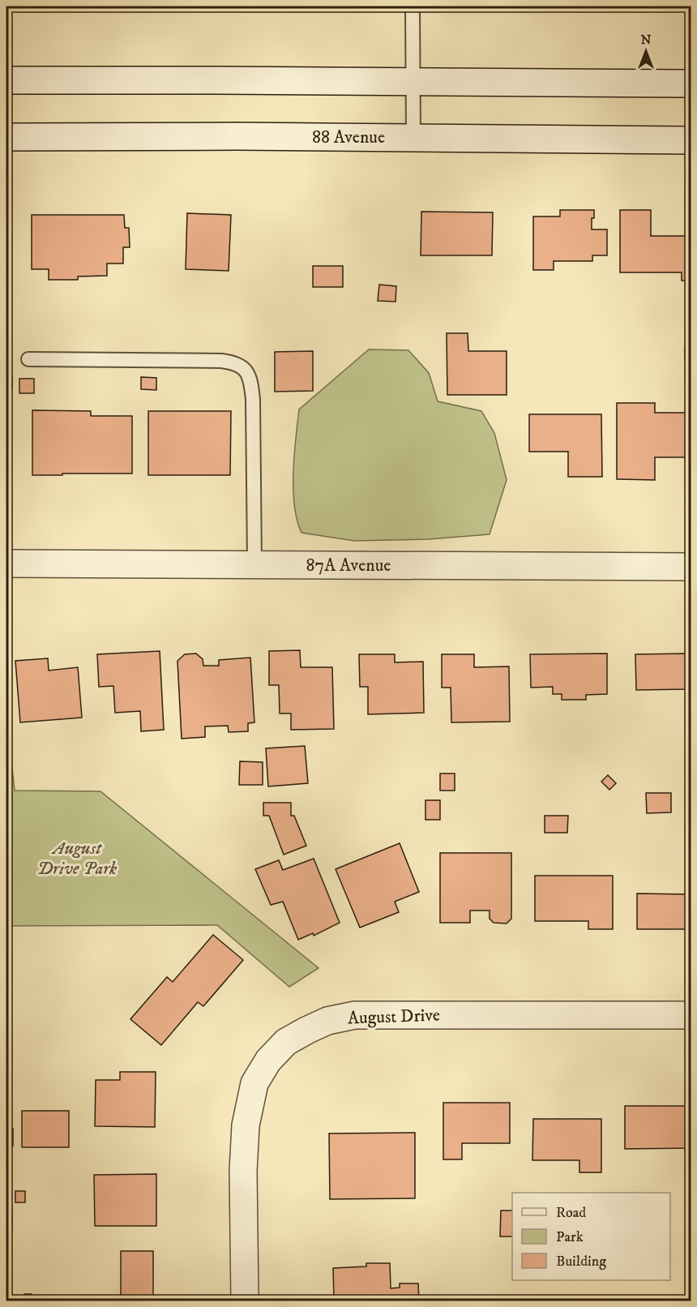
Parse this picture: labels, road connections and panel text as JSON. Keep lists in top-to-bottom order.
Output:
{
  "streets": {
    "main road": ["88 Avenue", "87A Avenue", "August Drive"]
  },
  "parks": ["August Drive Park"],
  "legend": ["Road", "Park", "Building"],
  "north": "top"
}
